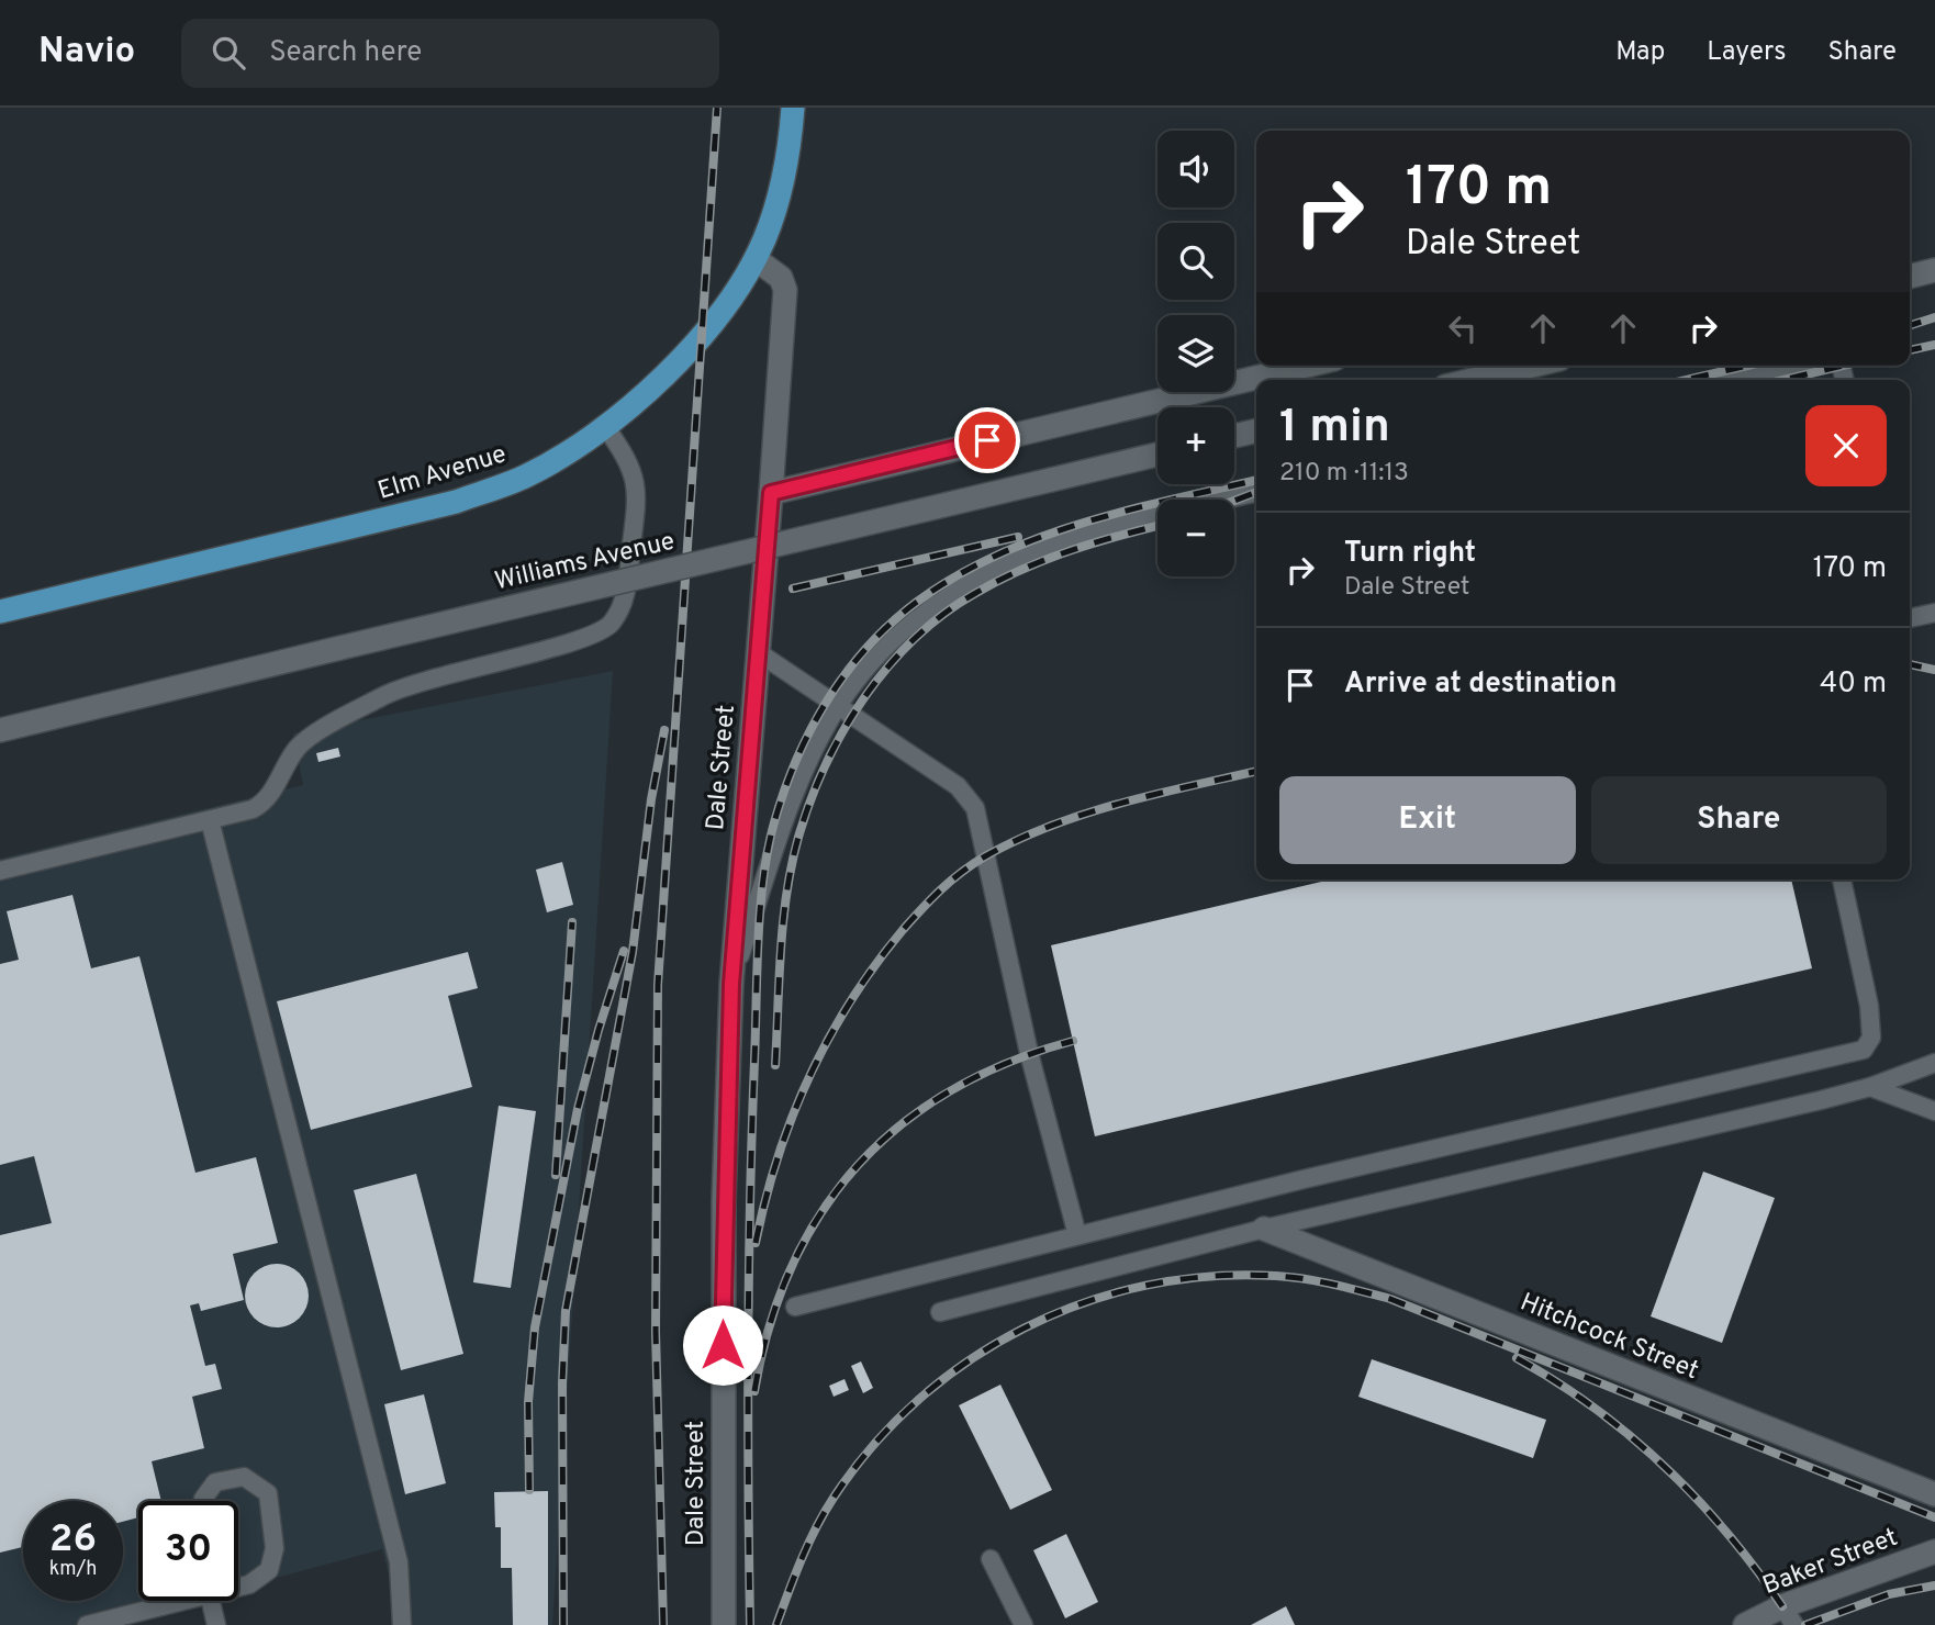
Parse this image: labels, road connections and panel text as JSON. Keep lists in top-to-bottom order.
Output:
{
  "streets": {
    "main road": ["Elm Avenue"],
    "street": [
      "Williams Avenue",
      "Dale Street",
      "Hitchcock Street",
      "Baker Street"
    ]
  },
  "crossings": [
    ["Elm Avenue", "Dale Street"]
  ],
  "page": {
    "header": "Navio",
    "search": "Search here",
    "nav": ["Map", "Layers", "Share"],
    "map_buttons": ["+", "−"],
    "turn": ["170 m", "Dale Street"],
    "heading": ["1 min", "210 m · 11:13"],
    "list": [
      {
        "name": "Turn right",
        "note": "Dale Street",
        "value": "170 m"
      },
      {
        "name": "Arrive at destination",
        "value": "40 m"
      }
    ],
    "buttons": ["Exit", "Share"],
    "speed": "26 km/h",
    "limit": "30"
  }
}
